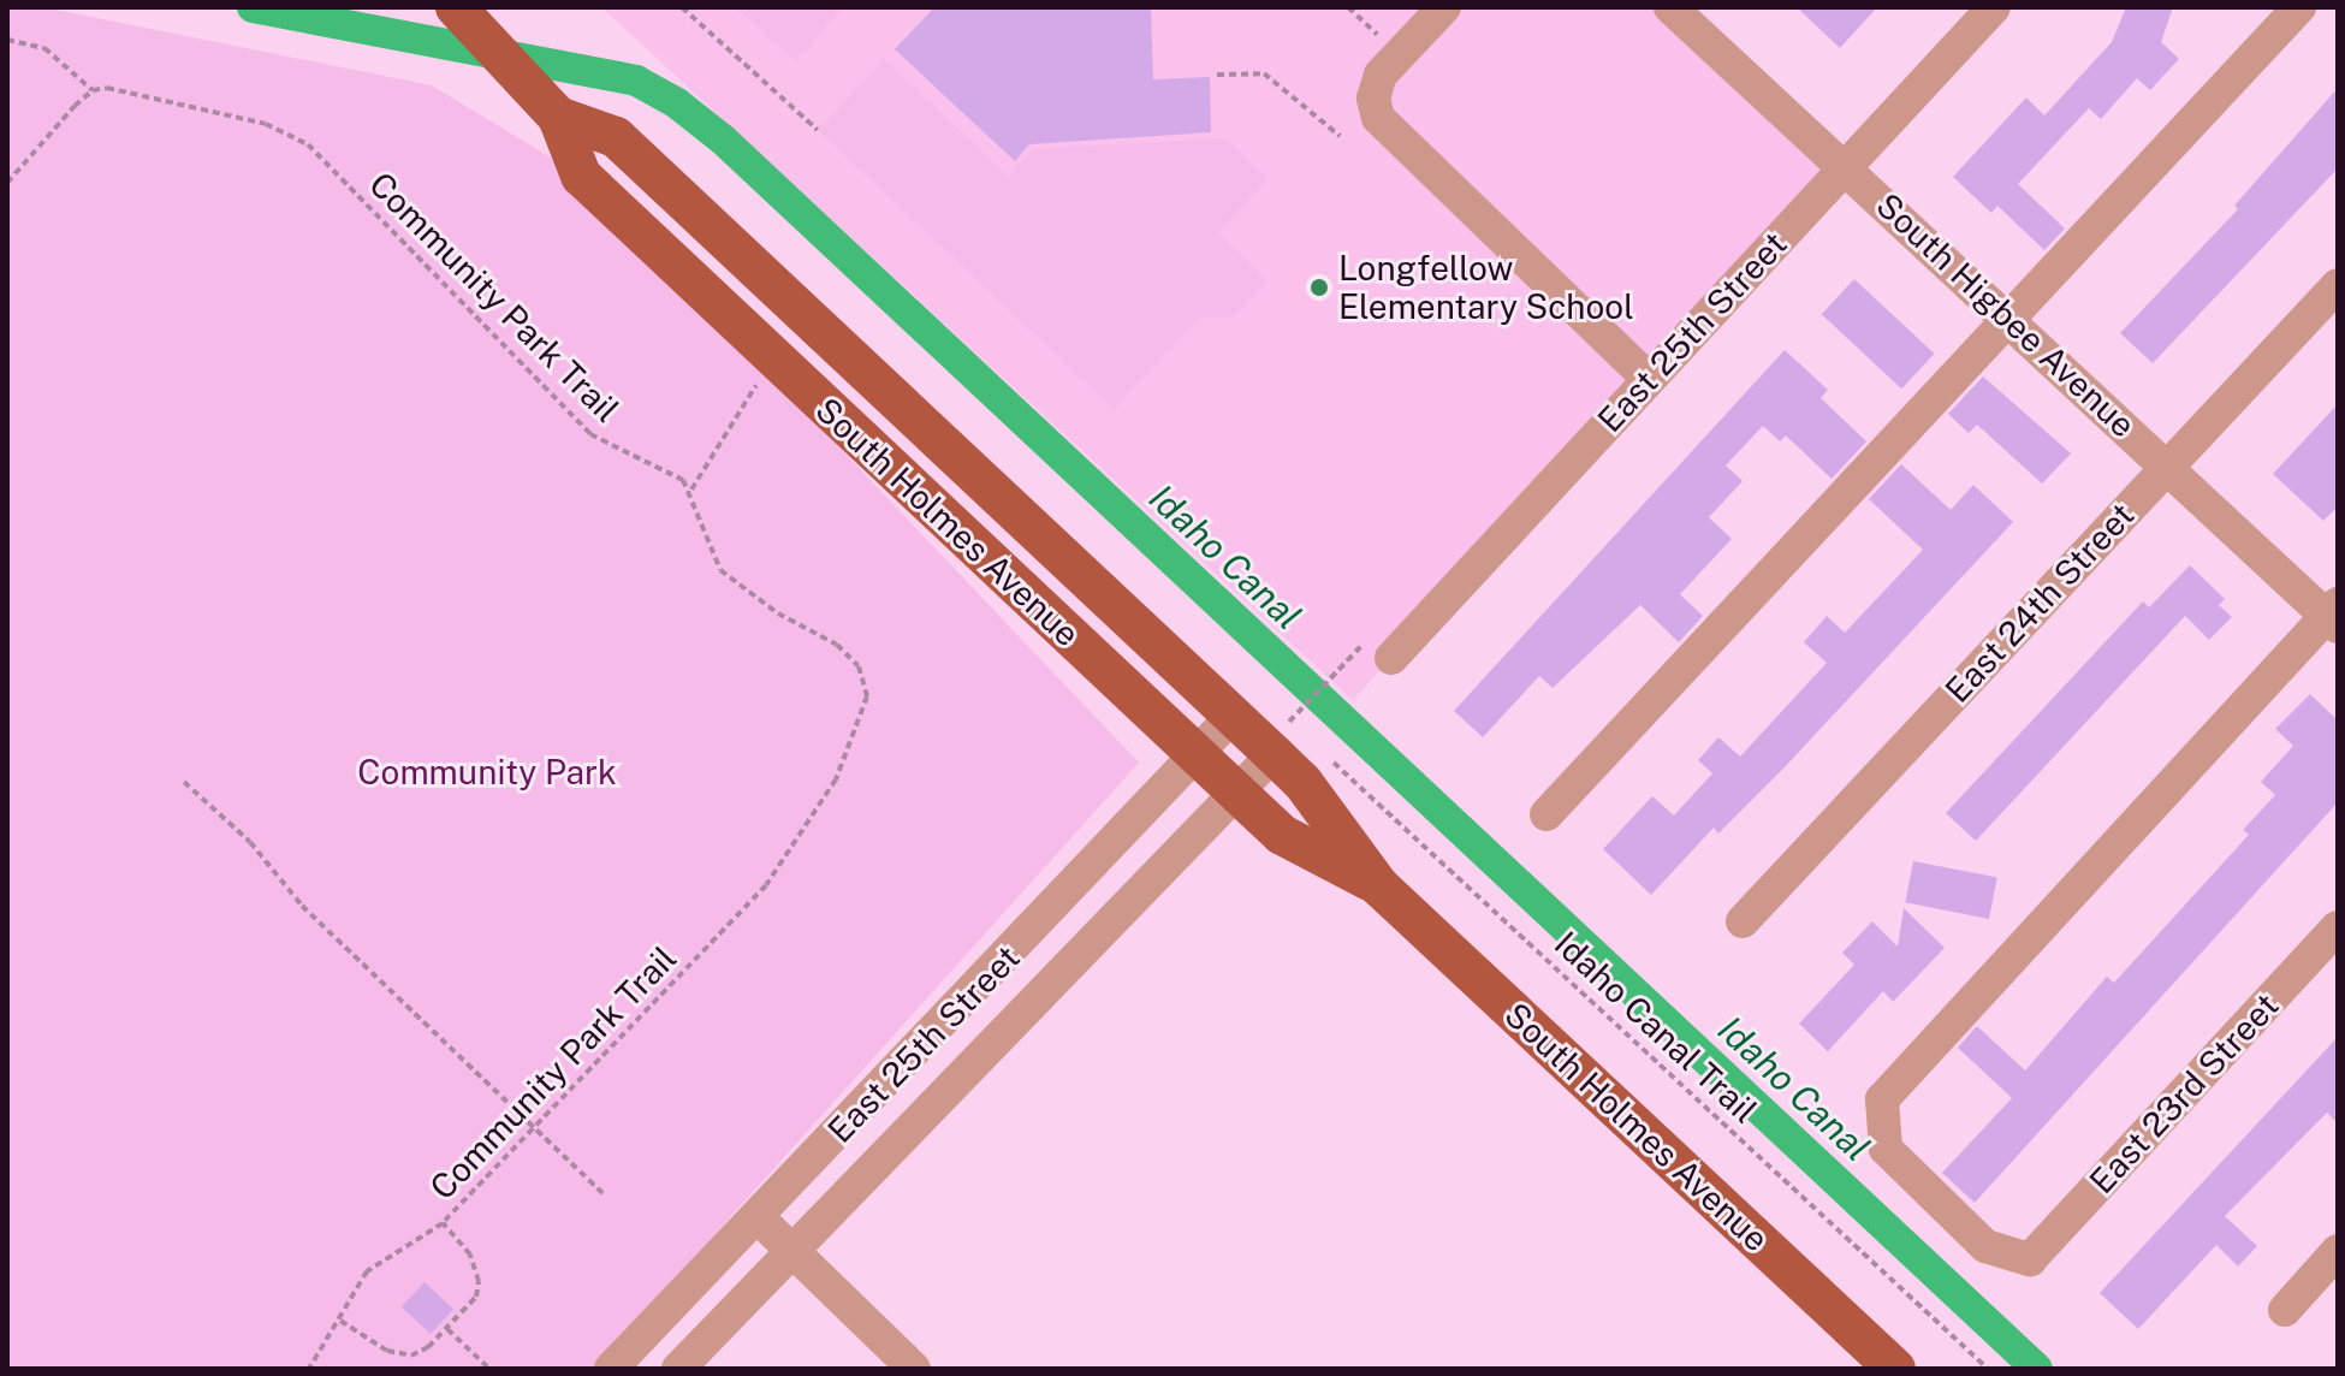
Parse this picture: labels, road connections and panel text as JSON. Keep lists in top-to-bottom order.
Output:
{
  "streets": {
    "main road": ["South Holmes Avenue"],
    "street": [
      "South Higbee Avenue",
      "East 25th Street",
      "East 24th Street",
      "East 23rd Street"
    ],
    "path": ["Community Park Trail", "Idaho Canal Trail"]
  },
  "crossings": [
    ["South Higbee Avenue", "East 25th Street"],
    ["South Higbee Avenue", "East 24th Street"],
    ["South Higbee Avenue", "East 23rd Street"],
    ["East 25th Street", "South Holmes Avenue"]
  ],
  "water": ["Idaho Canal"],
  "parks": ["Community Park"],
  "places": ["Longfellow Elementary School"]
}
